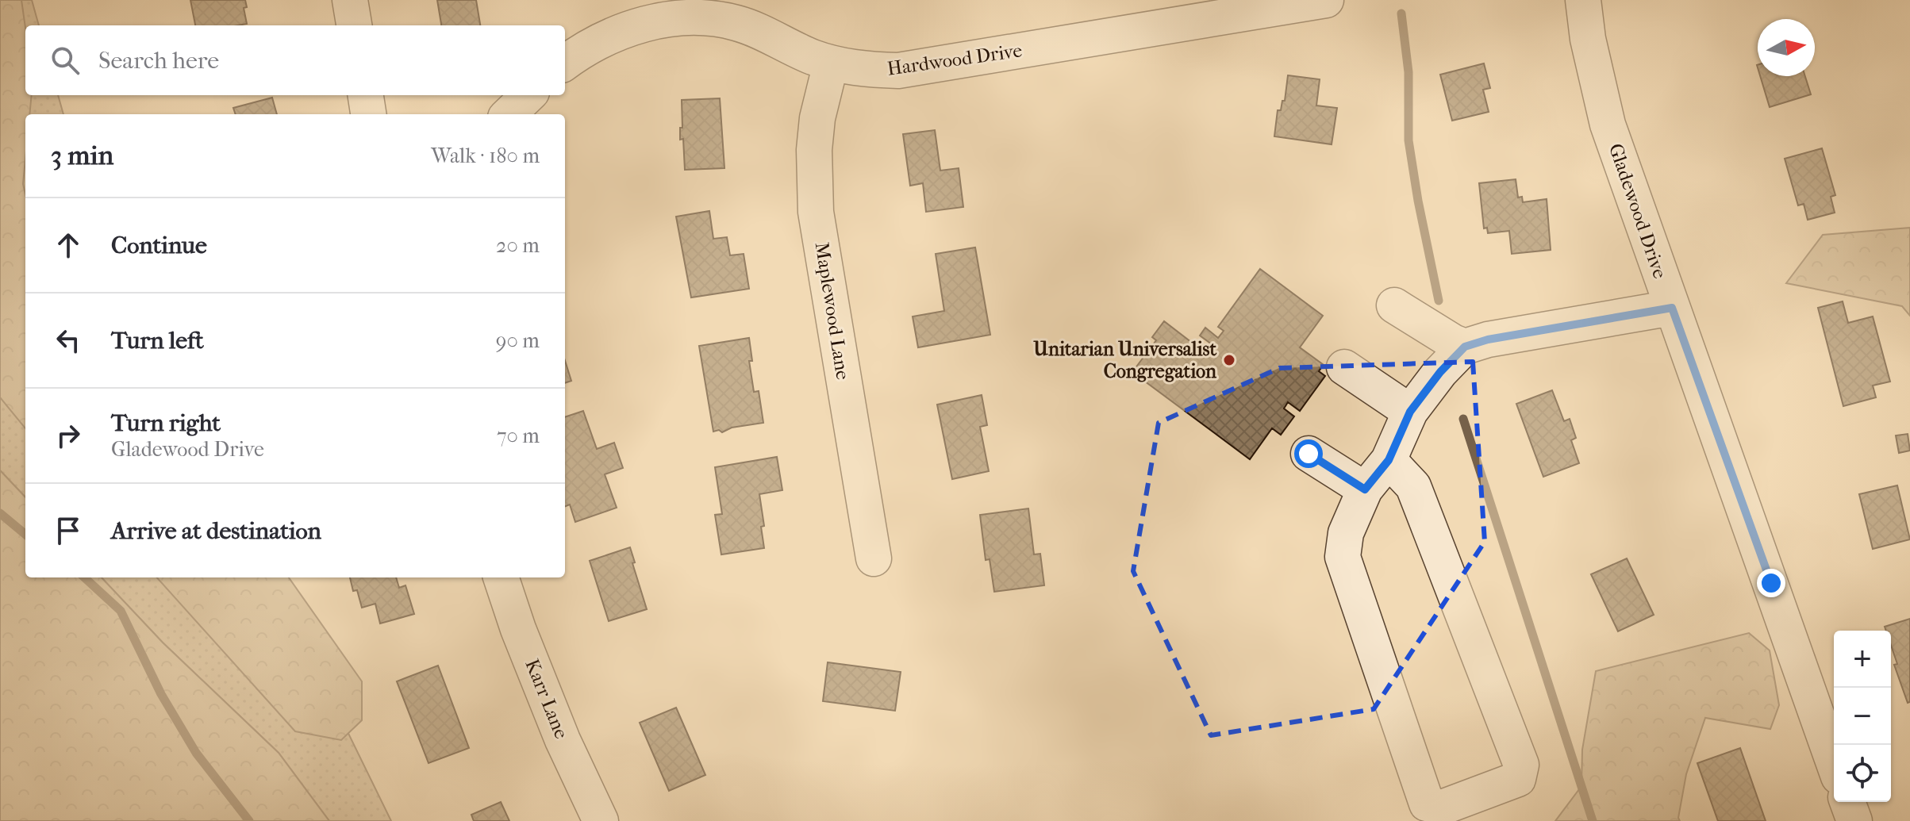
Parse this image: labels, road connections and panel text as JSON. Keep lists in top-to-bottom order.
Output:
{
  "streets": {
    "street": [
      "Hardwood Drive",
      "Gladewood Drive",
      "Maplewood Lane",
      "Karr Lane"
    ]
  },
  "crossings": [
    ["Hardwood Drive", "Maplewood Lane"]
  ],
  "places": ["Unitarian Universalist Congregation"],
  "north": "right",
  "page": {
    "search": "Search here",
    "heading": ["3 min", "Walk · 180 m"],
    "list": [
      ["Continue", "20 m"],
      ["Turn left", "90 m"],
      ["Turn right", "Gladewood Drive", "70 m"],
      "Arrive at destination"
    ],
    "map_buttons": ["+", "−"]
  }
}
